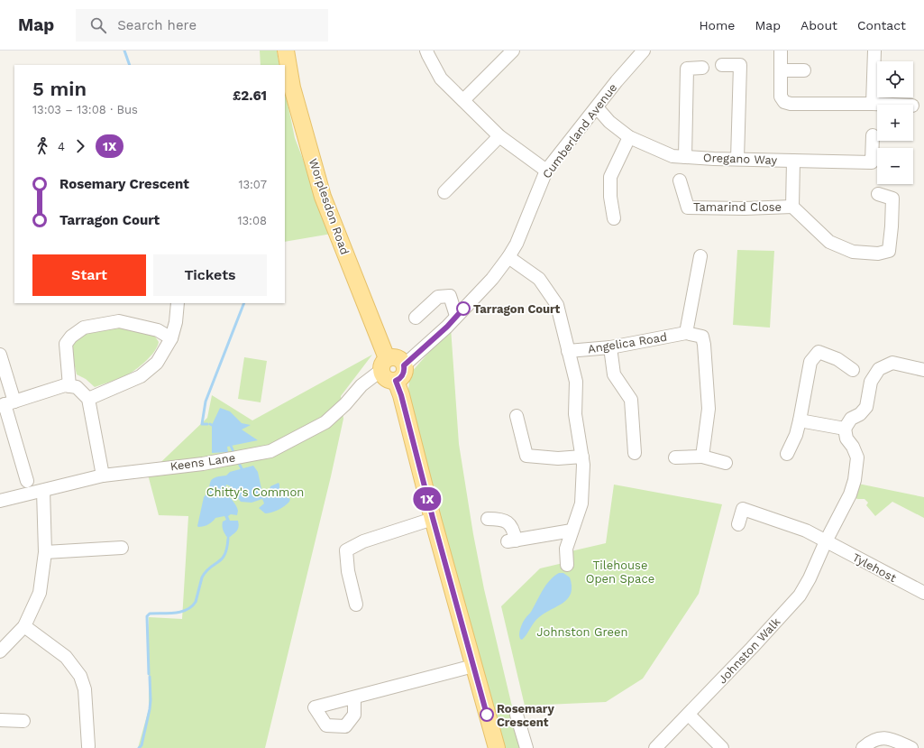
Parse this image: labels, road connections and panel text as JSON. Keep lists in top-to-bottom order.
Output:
{
  "streets": {
    "main road": ["Worplesdon Road"],
    "street": [
      "Cumberland Avenue",
      "Oregano Way",
      "Tamarind Close",
      "Angelica Road",
      "Keens Lane",
      "Tylehost",
      "Johnston Walk"
    ]
  },
  "crossings": [
    ["Cumberland Avenue", "Oregano Way"],
    ["Cumberland Avenue", "Worplesdon Road"],
    ["Cumberland Avenue", "Keens Lane"],
    ["Worplesdon Road", "Keens Lane"],
    ["Tylehost", "Johnston Walk"]
  ],
  "parks": ["Chitty's Common", "Tilehouse Open Space", "Johnston Green"],
  "places": ["Tarragon Court", "Rosemary Crescent"],
  "lines": ["bus line 1X"],
  "page": {
    "header": "Map",
    "search": "Search here",
    "nav": [
      "Home",
      "Map",
      "About",
      "Contact"
    ],
    "on_map": "1X",
    "map_buttons": ["+", "−"],
    "heading": ["5 min", "13:03 – 13:08 · Bus", "£2.61"],
    "legs": ["4", "1X"],
    "list": [
      {
        "name": "Rosemary Crescent",
        "value": "13:07"
      },
      {
        "name": "Tarragon Court",
        "value": "13:08"
      }
    ],
    "buttons": ["Start", "Tickets"]
  }
}
